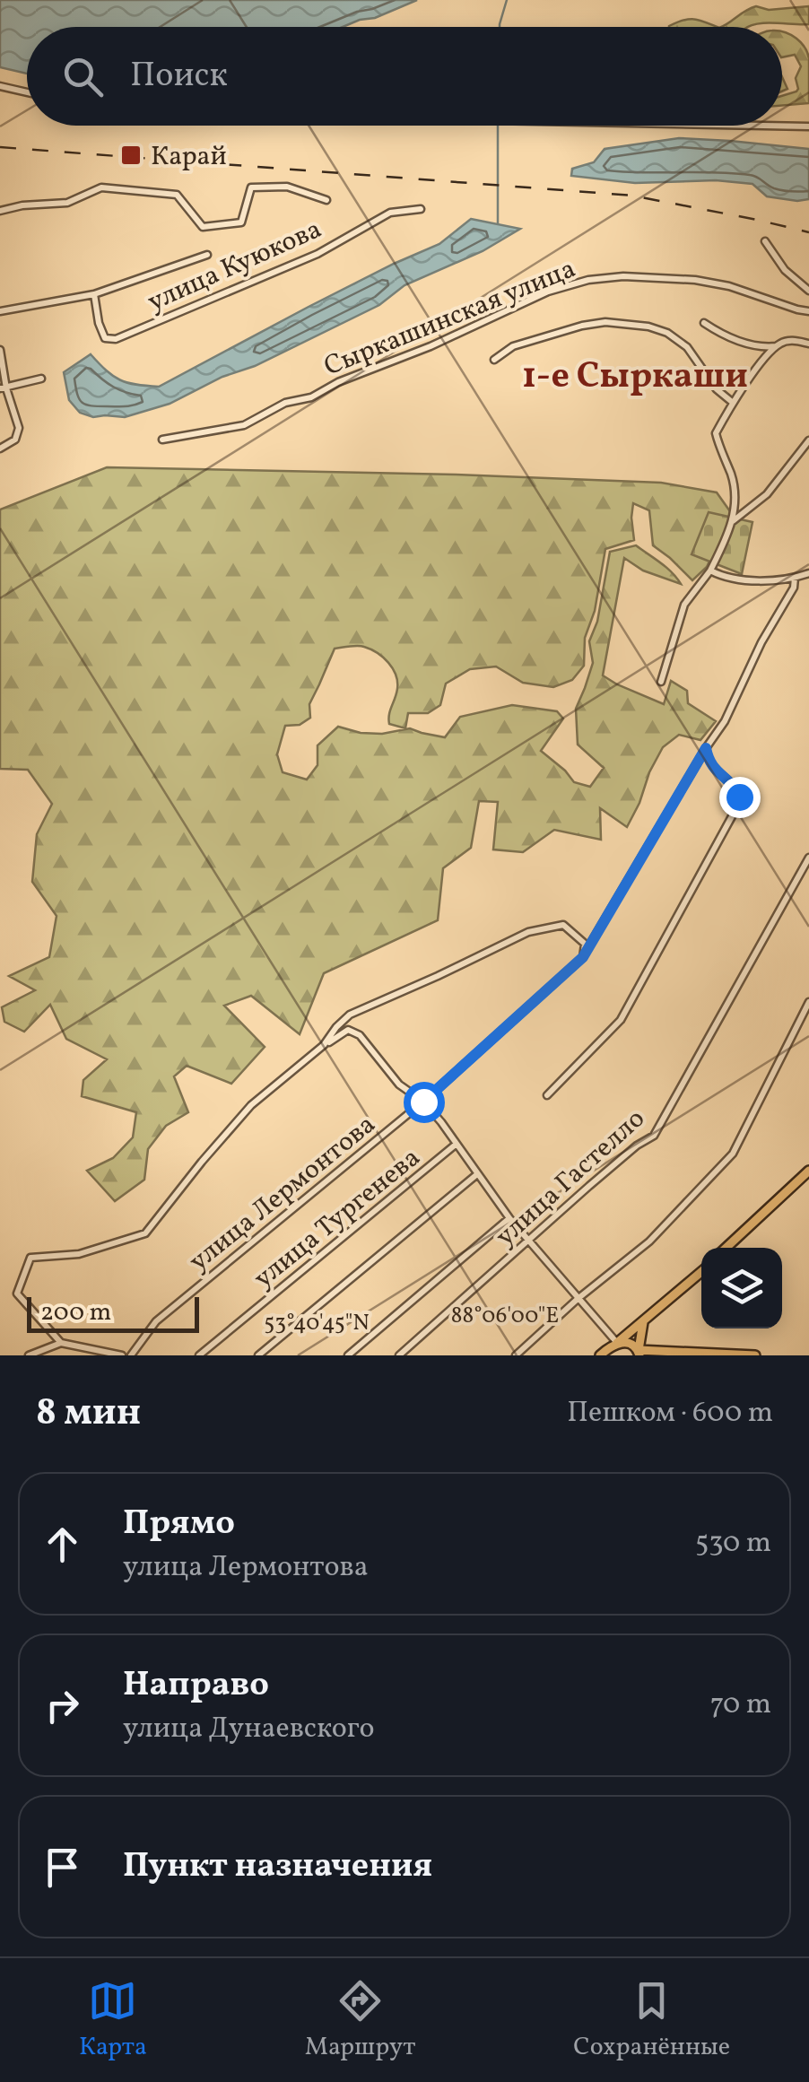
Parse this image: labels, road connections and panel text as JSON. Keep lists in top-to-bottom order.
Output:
{
  "streets": {
    "street": [
      "улица Куюкова",
      "Сыркашинская улица",
      "улица Гастелло",
      "улица Лермонтова",
      "улица Тургенева"
    ]
  },
  "districts": ["1-е Сыркаши"],
  "places": {
    "transit": ["Карай"]
  },
  "scale_bar": "200 m",
  "page": {
    "search": "Поиск",
    "scale": "200 m",
    "heading": ["8 мин", "Пешком · 600 m"],
    "list": [
      ["Прямо", "улица Лермонтова", "530 m"],
      ["Направо", "улица Дунаевского", "70 m"],
      "Пункт назначения"
    ],
    "nav": ["Карта", "Маршрут", "Сохранённые"]
  },
  "coordinates": ["88°06'00\"E", "53°40'45\"N"]
}
